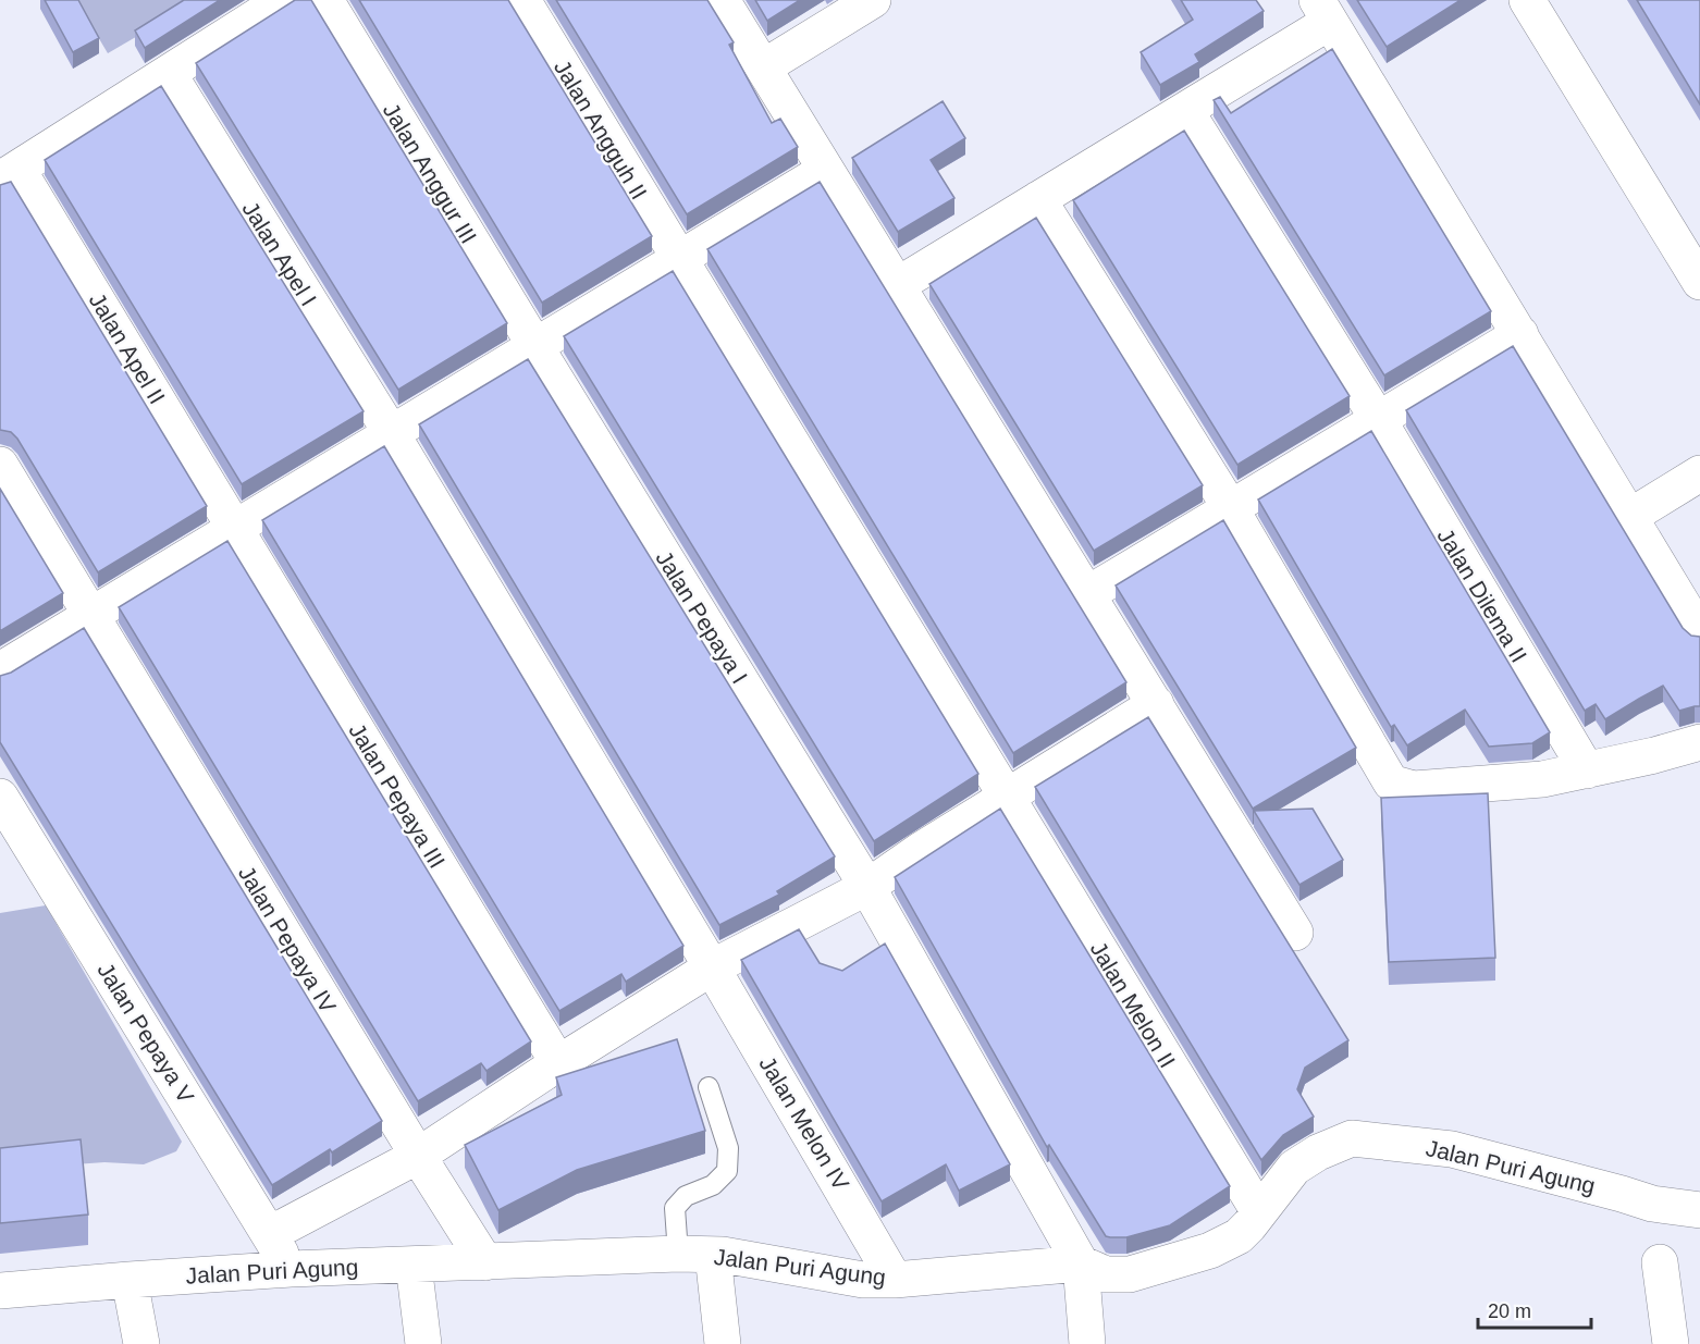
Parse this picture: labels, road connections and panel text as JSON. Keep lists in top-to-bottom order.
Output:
{
  "streets": {
    "street": [
      "Jalan Angguh II",
      "Jalan Anggur III",
      "Jalan Apel I",
      "Jalan Apel II",
      "Jalan Dilema II",
      "Jalan Pepaya I",
      "Jalan Pepaya III",
      "Jalan Pepaya IV",
      "Jalan Melon II",
      "Jalan Pepaya V",
      "Jalan Melon IV",
      "Jalan Puri Agung"
    ]
  },
  "crossings": [
    ["Jalan Angguh II", "Jalan Melon II"],
    ["Jalan Anggur III", "Jalan Pepaya I"],
    ["Jalan Apel I", "Jalan Melon IV"],
    ["Jalan Apel II", "Jalan Pepaya III"],
    ["Jalan Pepaya I", "Jalan Puri Agung"],
    ["Jalan Pepaya IV", "Jalan Puri Agung"],
    ["Jalan Melon II", "Jalan Puri Agung"],
    ["Jalan Pepaya V", "Jalan Puri Agung"],
    ["Jalan Melon IV", "Jalan Puri Agung"]
  ],
  "scale_bar": "20 m"
}
